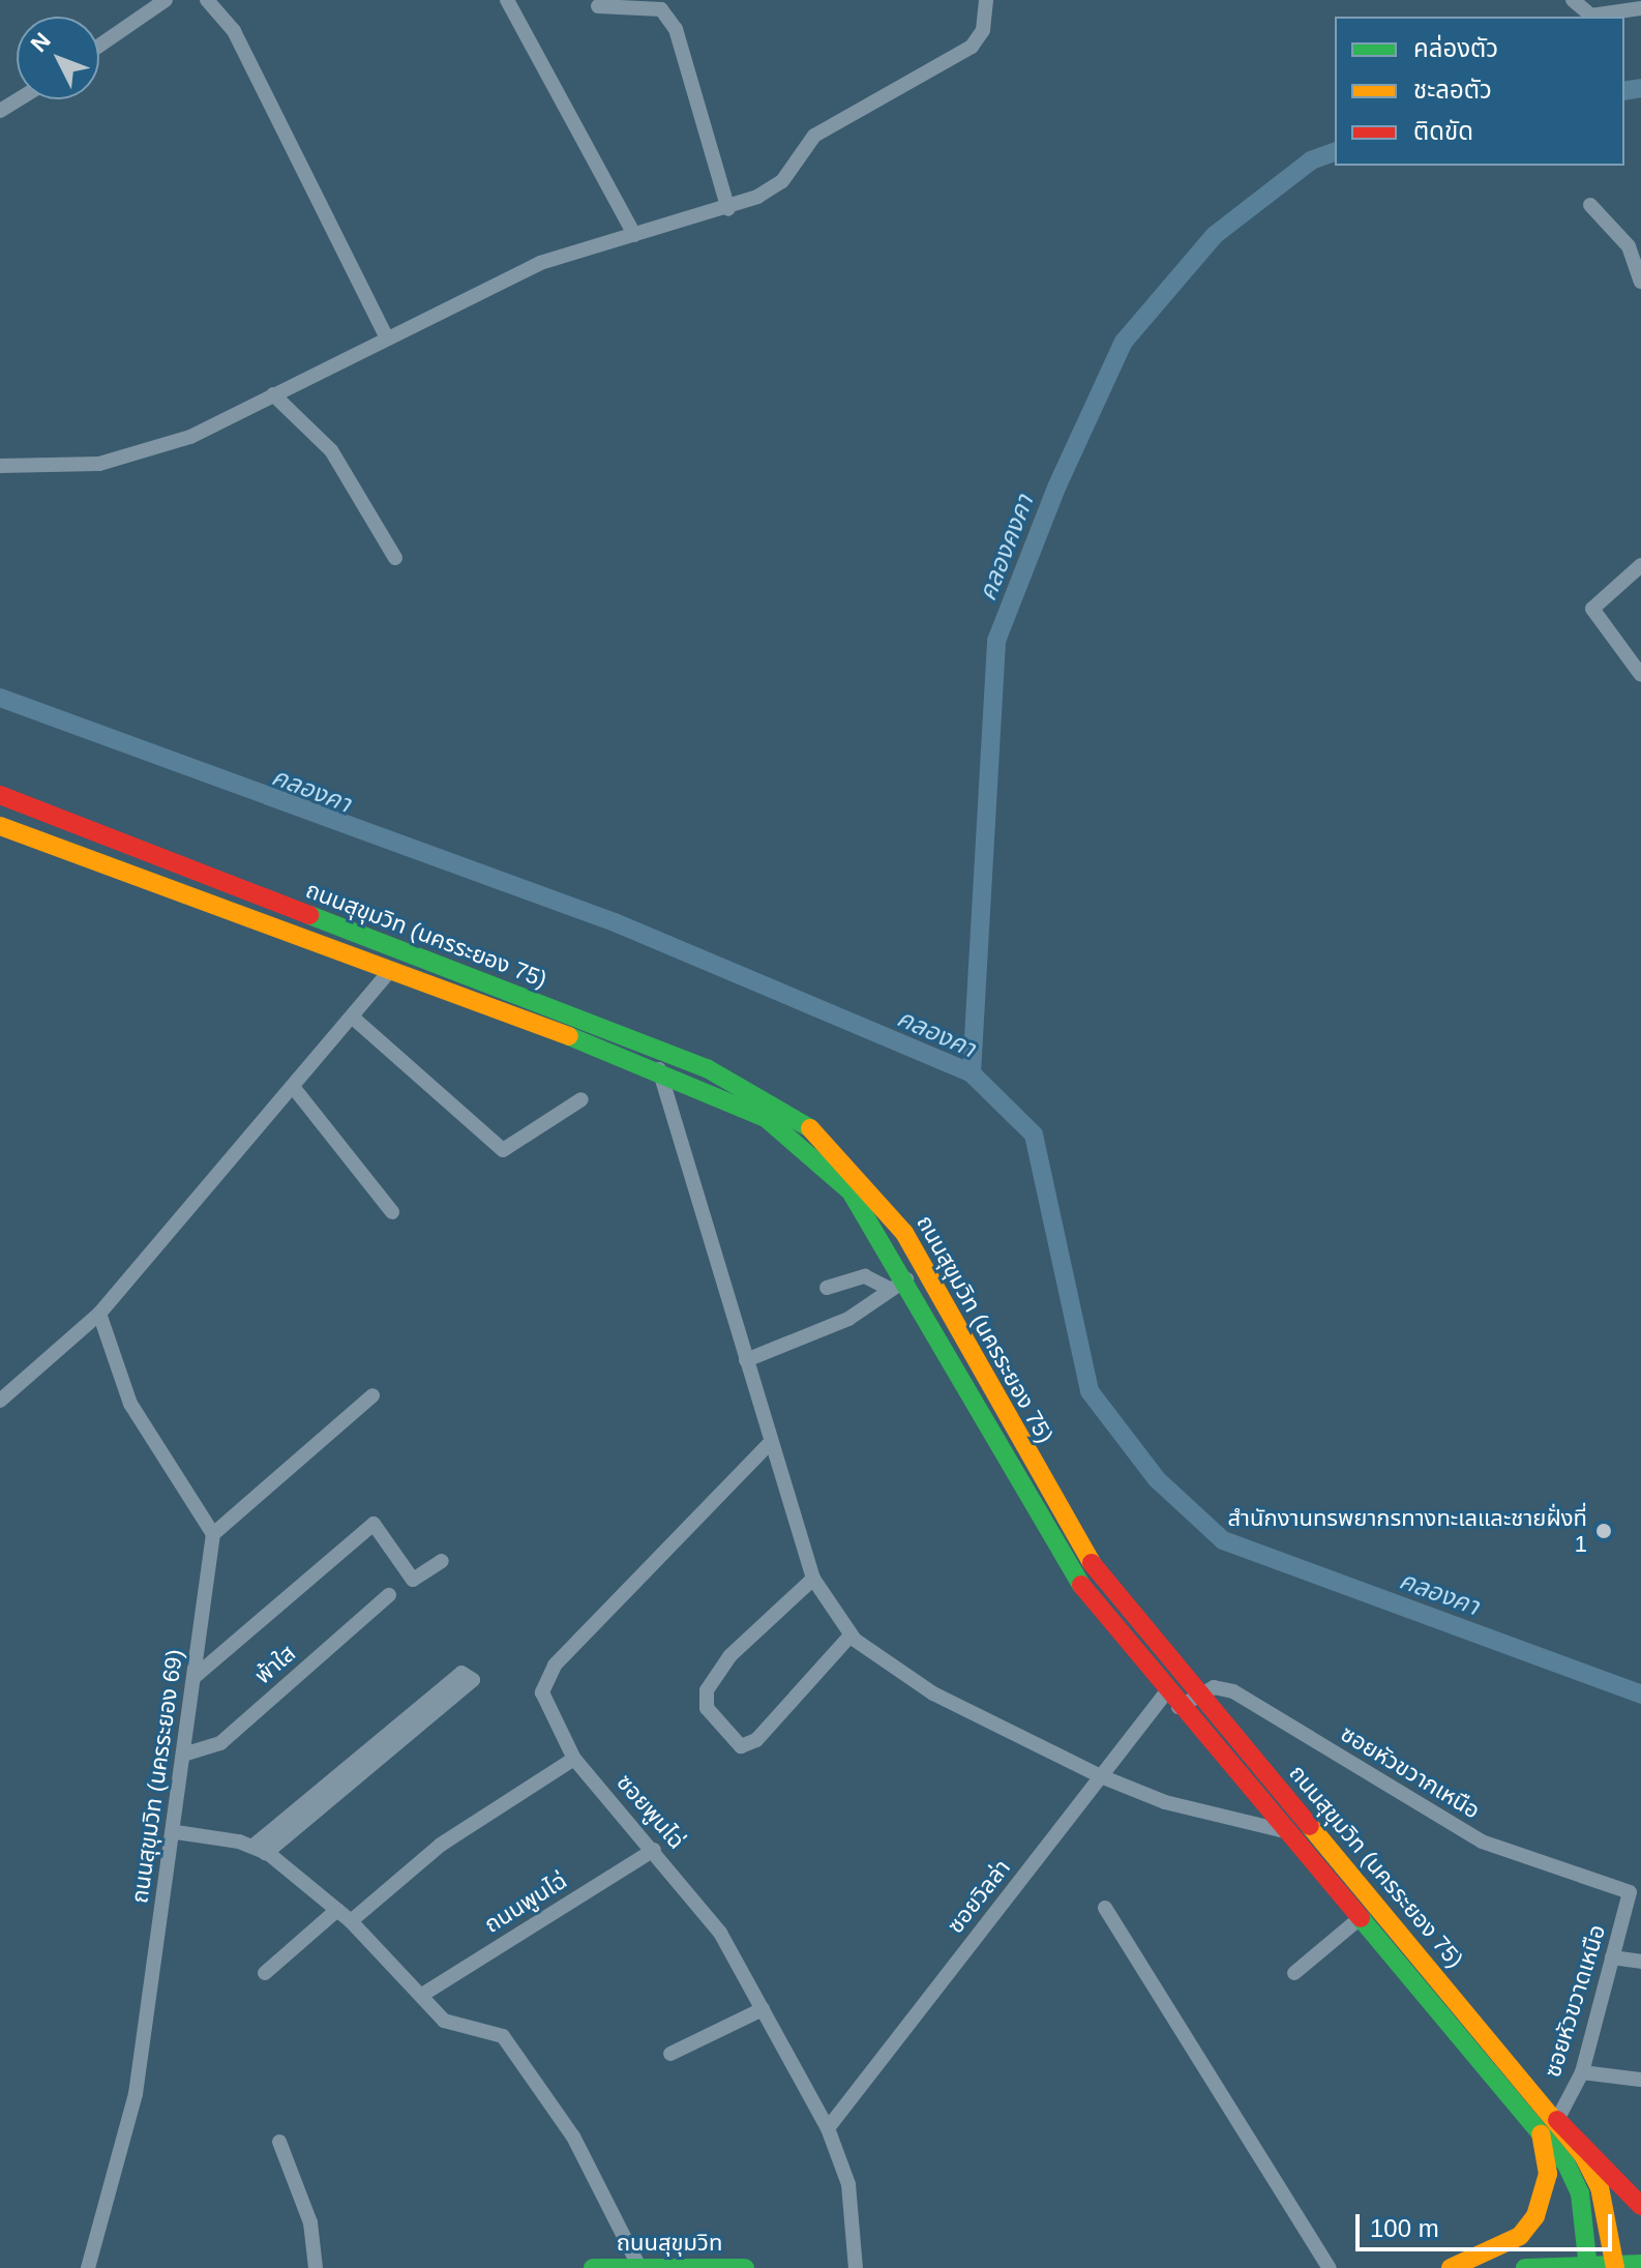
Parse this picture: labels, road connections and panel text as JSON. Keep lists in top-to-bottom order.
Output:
{
  "streets": {
    "street": [
      "ถนนสุขุมวิท (นครระยอง 75)",
      "พ้าใส",
      "ซอยหัวขวากเหนือ",
      "ถนนสุขุมวิท (นครระยอง 69)",
      "ซอยพูนไฉ่",
      "ซอยวิลล่า",
      "ถนนพูนไฉ่",
      "ซอยหัวขวาดเหนือ",
      "ถนนสุขุมวิท"
    ]
  },
  "crossings": [
    ["ถนนสุขุมวิท (นครระยอง 75)", "ซอยหัวขวากเหนือ"],
    ["ถนนสุขุมวิท (นครระยอง 75)", "ซอยวิลล่า"],
    ["ถนนสุขุมวิท (นครระยอง 75)", "ซอยหัวขวาดเหนือ"],
    ["พ้าใส", "ถนนสุขุมวิท (นครระยอง 69)"],
    ["ซอยหัวขวากเหนือ", "ซอยหัวขวาดเหนือ"],
    ["ซอยพูนไฉ่", "ซอยวิลล่า"],
    ["ซอยพูนไฉ่", "ถนนพูนไฉ่"]
  ],
  "water": ["คลองคงคา", "คลองคา"],
  "places": ["สำนักงานทรพยากรทางทะเลและชายฝั่งที่ 1"],
  "legend": ["คล่องตัว", "ชะลอตัว", "ติดขัด"],
  "scale_bar": "100 m",
  "north": "top left"
}
